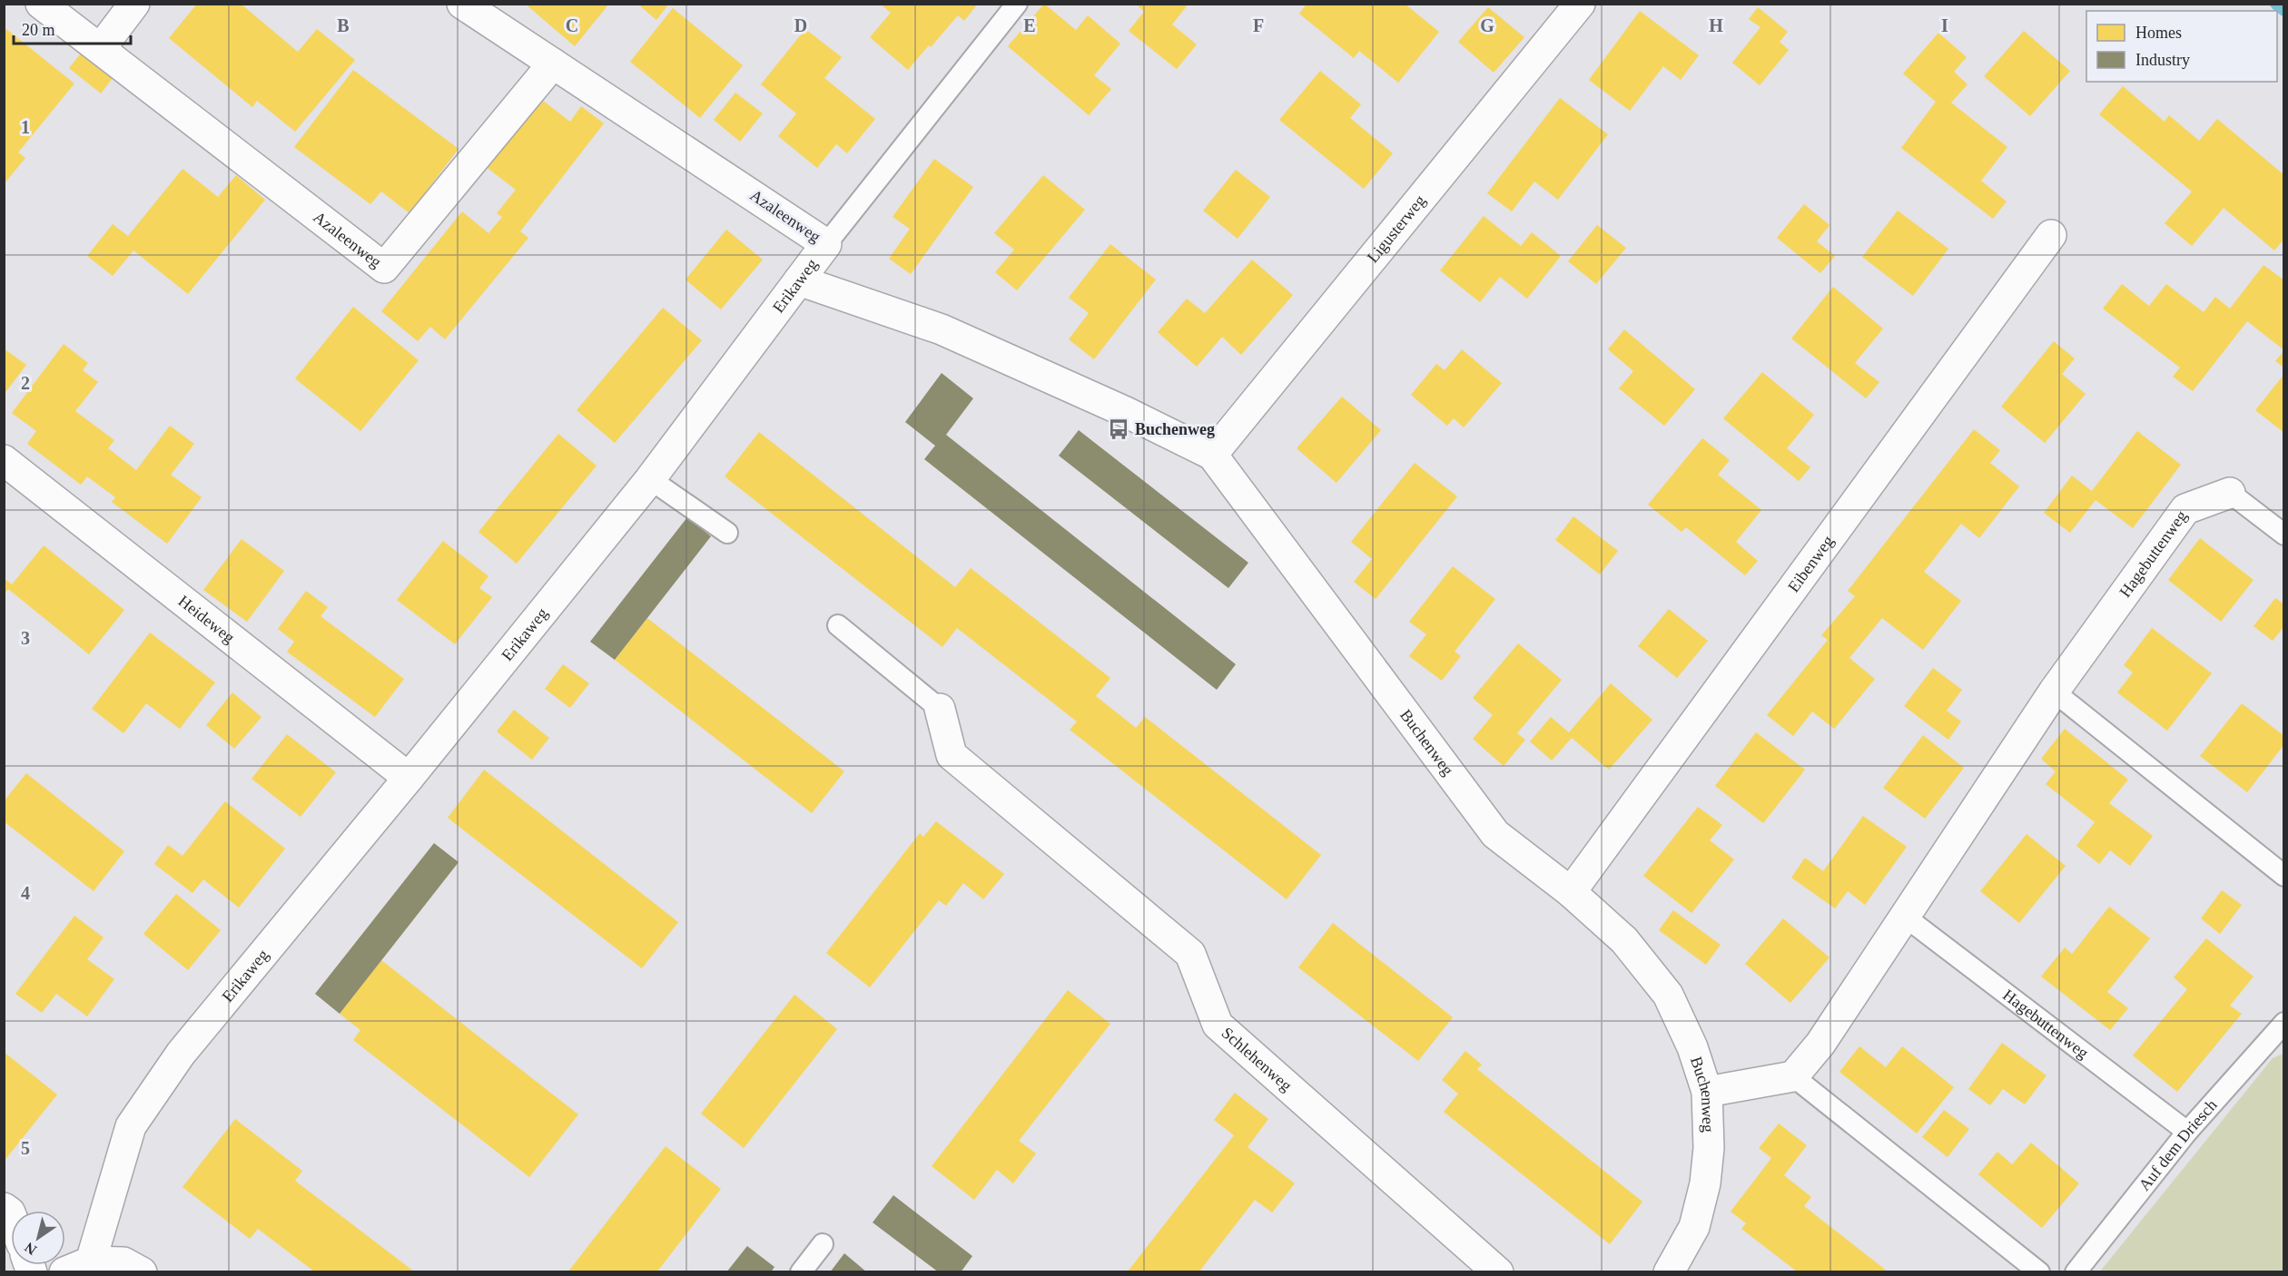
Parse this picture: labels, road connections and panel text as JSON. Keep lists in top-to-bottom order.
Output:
{
  "streets": {
    "street": [
      "Azaleenweg",
      "Ligusterweg",
      "Erikaweg",
      "Hagebuttenweg",
      "Eibenweg",
      "Heideweg",
      "Buchenweg",
      "Schlehenweg"
    ],
    "lane": ["Auf dem Driesch"]
  },
  "crossings": [
    ["Azaleenweg", "Erikaweg"],
    ["Ligusterweg", "Buchenweg"],
    ["Erikaweg", "Heideweg"],
    ["Erikaweg", "Buchenweg"],
    ["Hagebuttenweg", "Auf dem Driesch"],
    ["Eibenweg", "Buchenweg"]
  ],
  "places": {
    "bus stop": ["Buchenweg"]
  },
  "legend": ["Homes", "Industry"],
  "scale_bar": "20 m",
  "north": "bottom left",
  "grid": {
    "columns": [
      "B",
      "C",
      "D",
      "E",
      "F",
      "G",
      "H",
      "I"
    ],
    "rows": [
      "1",
      "2",
      "3",
      "4",
      "5"
    ]
  }
}
